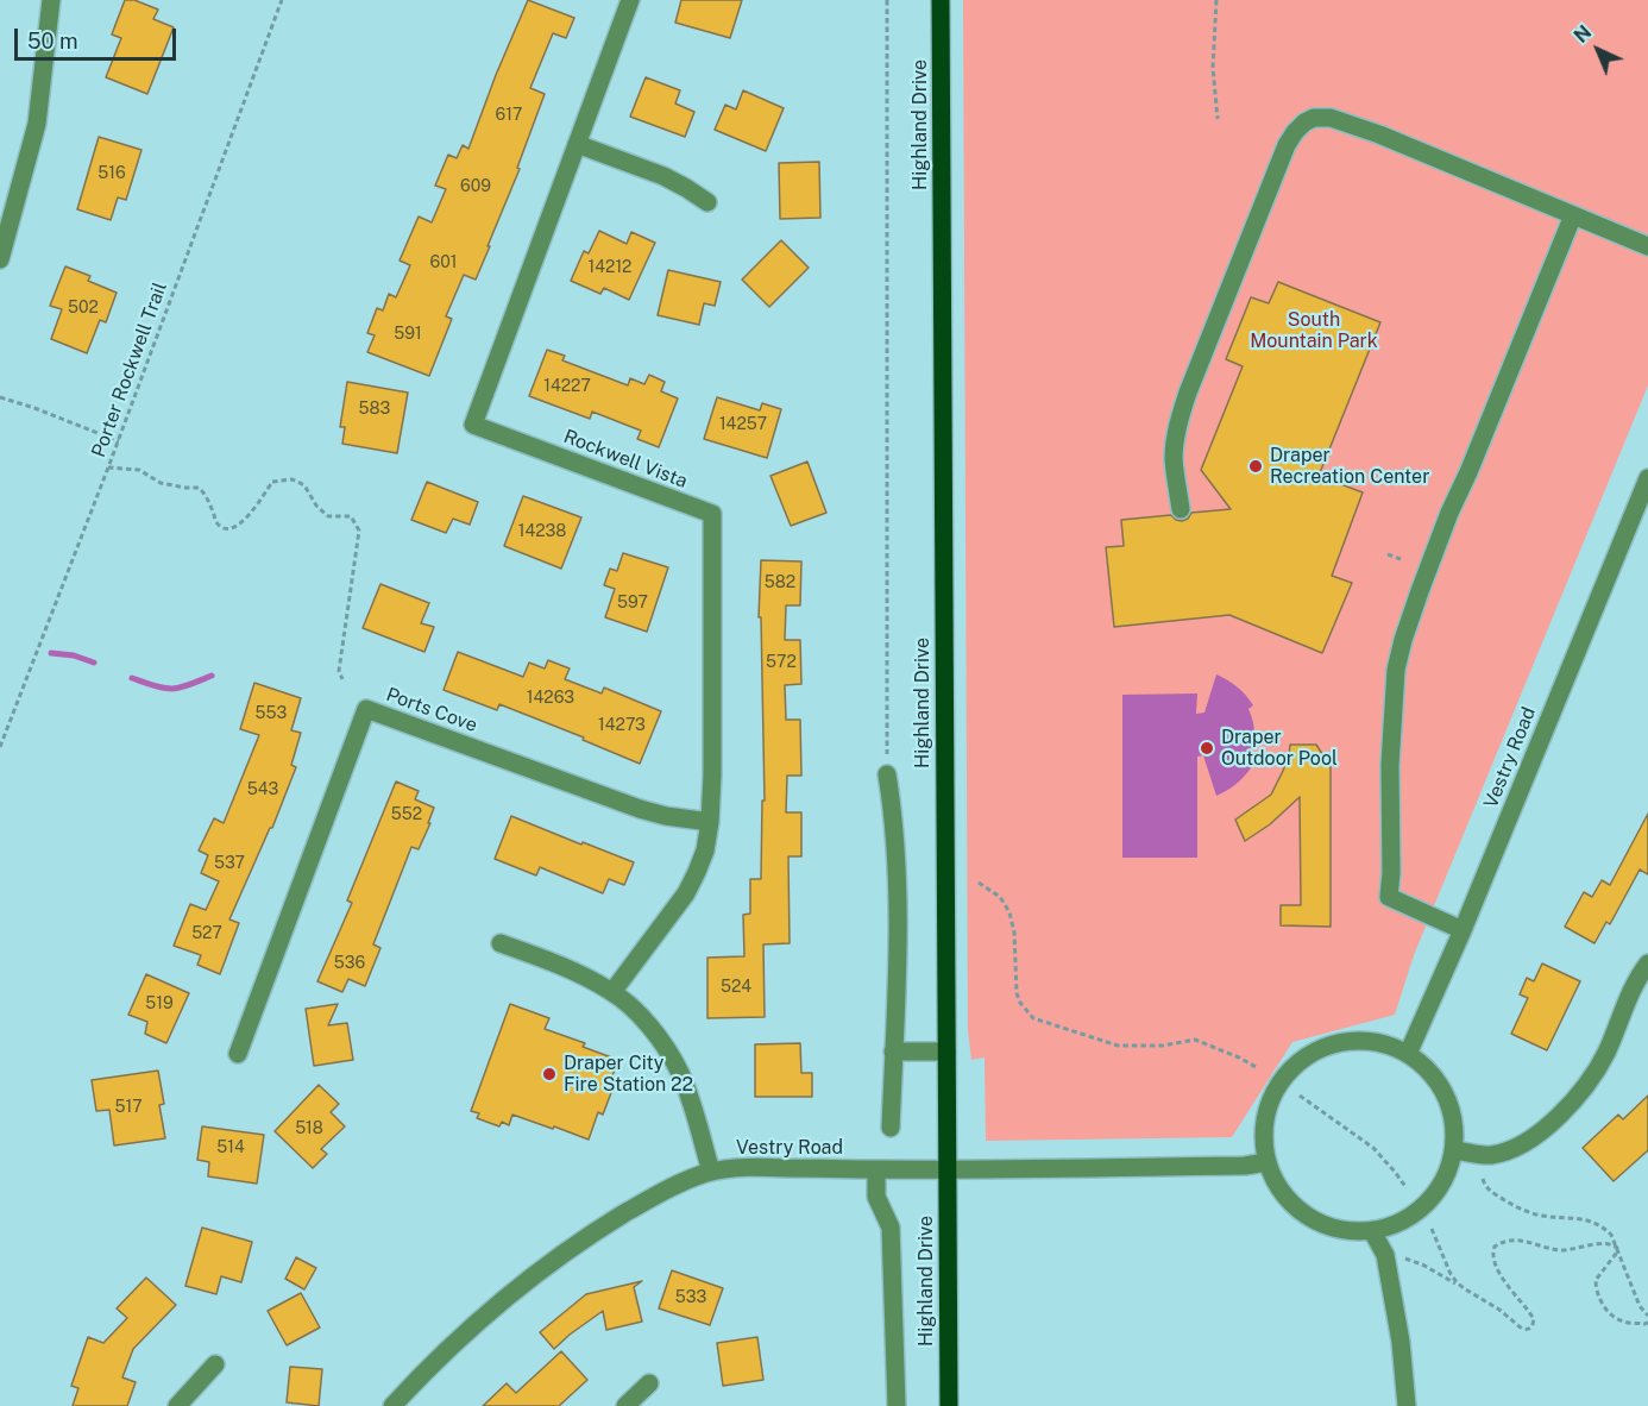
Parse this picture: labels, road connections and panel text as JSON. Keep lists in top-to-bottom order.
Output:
{
  "streets": {
    "main road": ["Highland Drive"],
    "street": ["Rockwell Vista", "Ports Cove", "Vestry Road"],
    "path": ["Porter Rockwell Trail"]
  },
  "crossings": [
    ["Highland Drive", "Vestry Road"],
    ["Rockwell Vista", "Ports Cove"]
  ],
  "parks": ["South Mountain Park"],
  "places": ["Draper Recreation Center", "Draper Outdoor Pool", "Draper City Fire Station 22"],
  "house_numbers": [
    "617",
    "516",
    "609",
    "601",
    "14212",
    "502",
    "591",
    "14227",
    "583",
    "14257",
    "14238",
    "582",
    "597",
    "572",
    "14263",
    "553",
    "14273",
    "543",
    "552",
    "537",
    "527",
    "536",
    "524",
    "519",
    "517",
    "518",
    "514",
    "533"
  ],
  "scale_bar": "50 m",
  "north": "top left"
}
